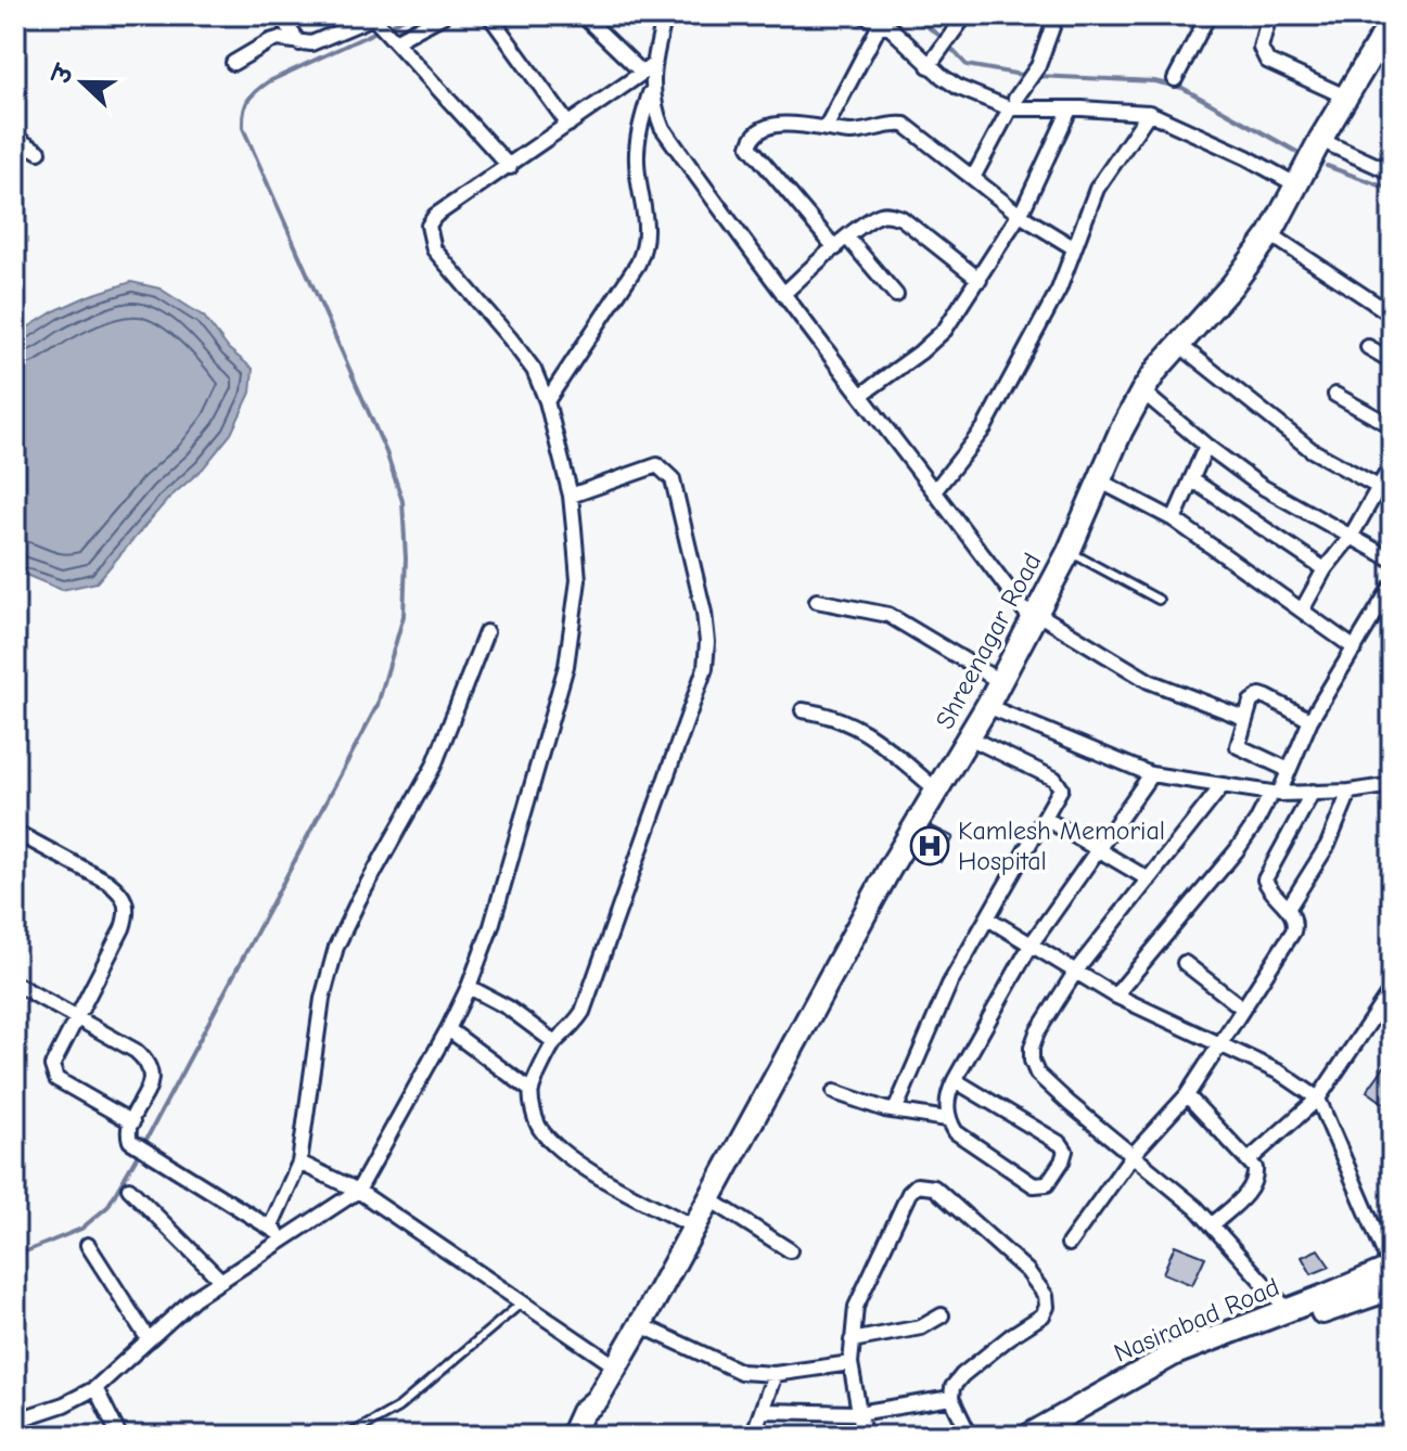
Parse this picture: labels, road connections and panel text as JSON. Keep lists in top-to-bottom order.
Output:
{
  "streets": {
    "highway": ["Shreenagar Road", "Nasirabad Road"]
  },
  "places": {
    "hospital": ["Kamlesh Memorial Hospital"]
  },
  "north": "left"
}
